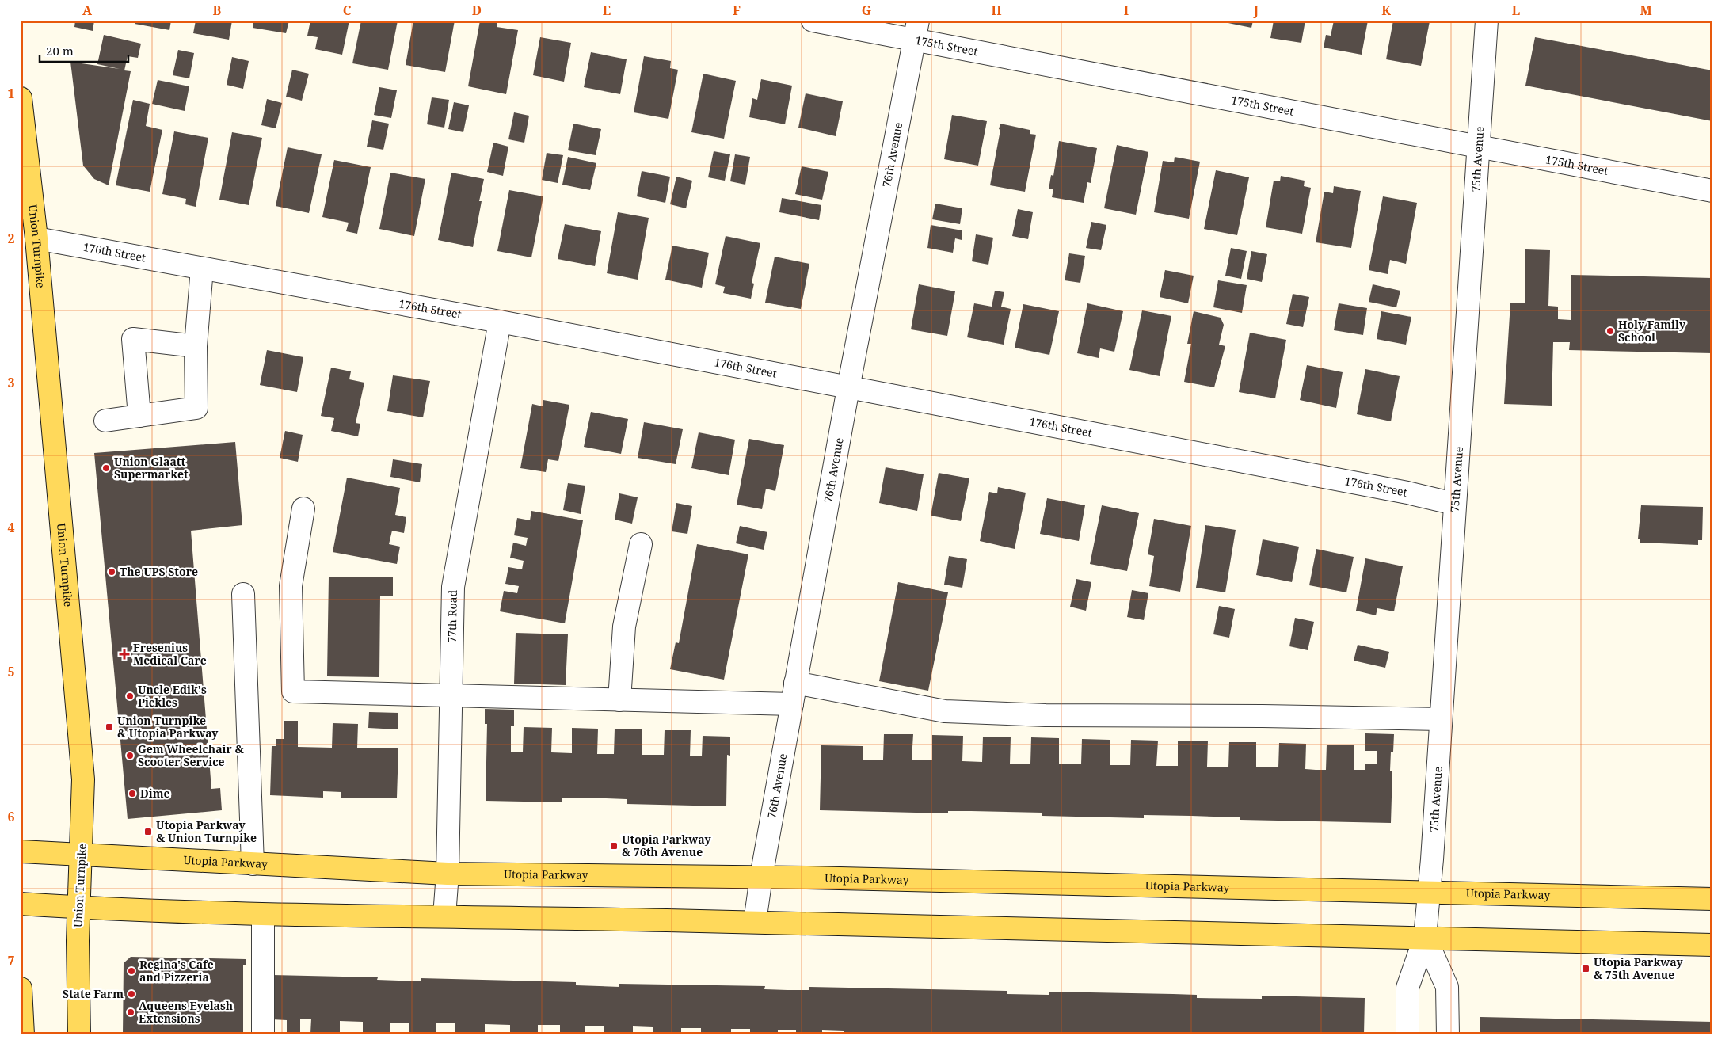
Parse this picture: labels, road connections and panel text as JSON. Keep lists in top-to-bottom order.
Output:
{
  "streets": {
    "main road": ["Union Turnpike", "Utopia Parkway"],
    "street": [
      "175th Street",
      "76th Avenue",
      "75th Avenue",
      "176th Street",
      "77th Road"
    ]
  },
  "crossings": [
    ["175th Street", "76th Avenue"],
    ["175th Street", "75th Avenue"],
    ["76th Avenue", "176th Street"],
    ["76th Avenue", "Utopia Parkway"],
    ["75th Avenue", "176th Street"],
    ["75th Avenue", "Utopia Parkway"],
    ["Union Turnpike", "176th Street"],
    ["Union Turnpike", "Utopia Parkway"],
    ["176th Street", "77th Road"],
    ["77th Road", "Utopia Parkway"]
  ],
  "places": {
    "other": [
      "Holy Family School",
      "Union Glaatt Supermarket",
      "The UPS Store",
      "Uncle Edik's Pickles",
      "Gem Wheelchair & Scooter Service",
      "Dime",
      "Regina's Cafe and Pizzeria",
      "State Farm",
      "Aqueens Eyelash Extensions"
    ],
    "health": ["Fresenius Medical Care"],
    "transit": [
      "Union Turnpike & Utopia Parkway",
      "Utopia Parkway & Union Turnpike",
      "Utopia Parkway & 76th Avenue",
      "Utopia Parkway & 75th Avenue"
    ]
  },
  "scale_bar": "20 m",
  "grid": {
    "columns": [
      "A",
      "B",
      "C",
      "D",
      "E",
      "F",
      "G",
      "H",
      "I",
      "J",
      "K",
      "L",
      "M"
    ],
    "rows": [
      "1",
      "2",
      "3",
      "4",
      "5",
      "6",
      "7"
    ]
  }
}
